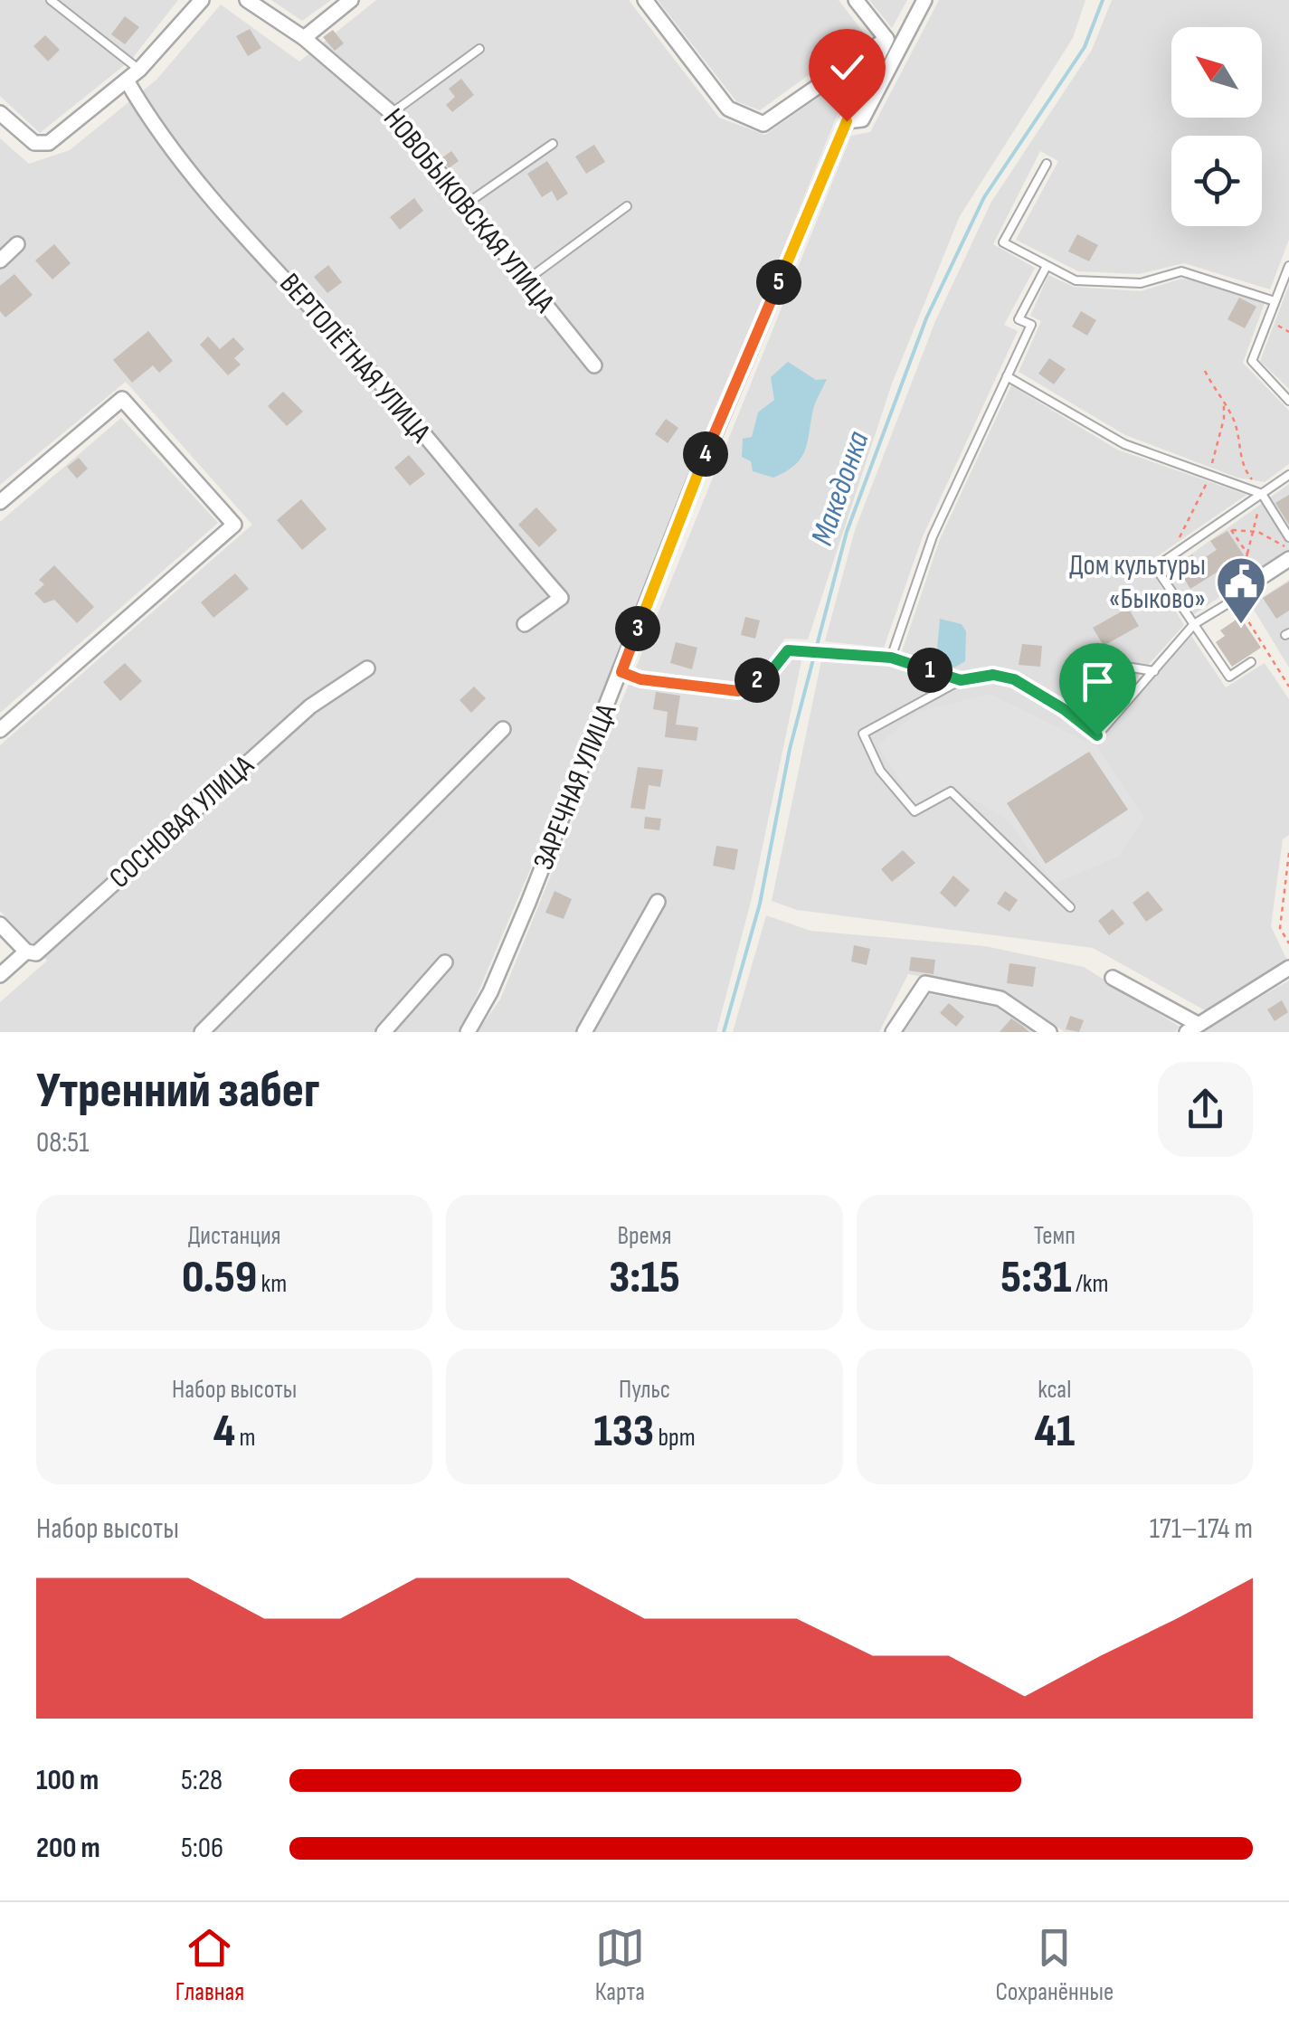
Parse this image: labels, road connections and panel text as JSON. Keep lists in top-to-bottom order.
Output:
{
  "streets": {
    "street": [
      "НОВОБЫКОВСКАЯ УЛИЦА",
      "ВЕРТОЛЁТНАЯ УЛИЦА",
      "ЗАРЕЧНАЯ УЛИЦА",
      "СОСНОВАЯ УЛИЦА"
    ]
  },
  "water": ["Македонка"],
  "places": {
    "public building": ["Дом культуры «Быково»"]
  },
  "north": "top left",
  "page": {
    "pins": [
      "5",
      "4",
      "3",
      "1",
      "2"
    ],
    "heading": ["Утренний забег", "08:51"],
    "stats": [
      ["Дистанция", "0.59 km"],
      ["Время", "3:15"],
      ["Темп", "5:31 /km"],
      ["Набор высоты", "4 m"],
      ["Пульс", "133 bpm"],
      ["kcal", "41"]
    ],
    "chart": ["Набор высоты", "171–174 m"],
    "list": [
      {
        "name": "100 m",
        "note": "5:28"
      },
      {
        "name": "200 m",
        "note": "5:06"
      }
    ],
    "tabs": ["Главная", "Карта", "Сохранённые"]
  }
}
